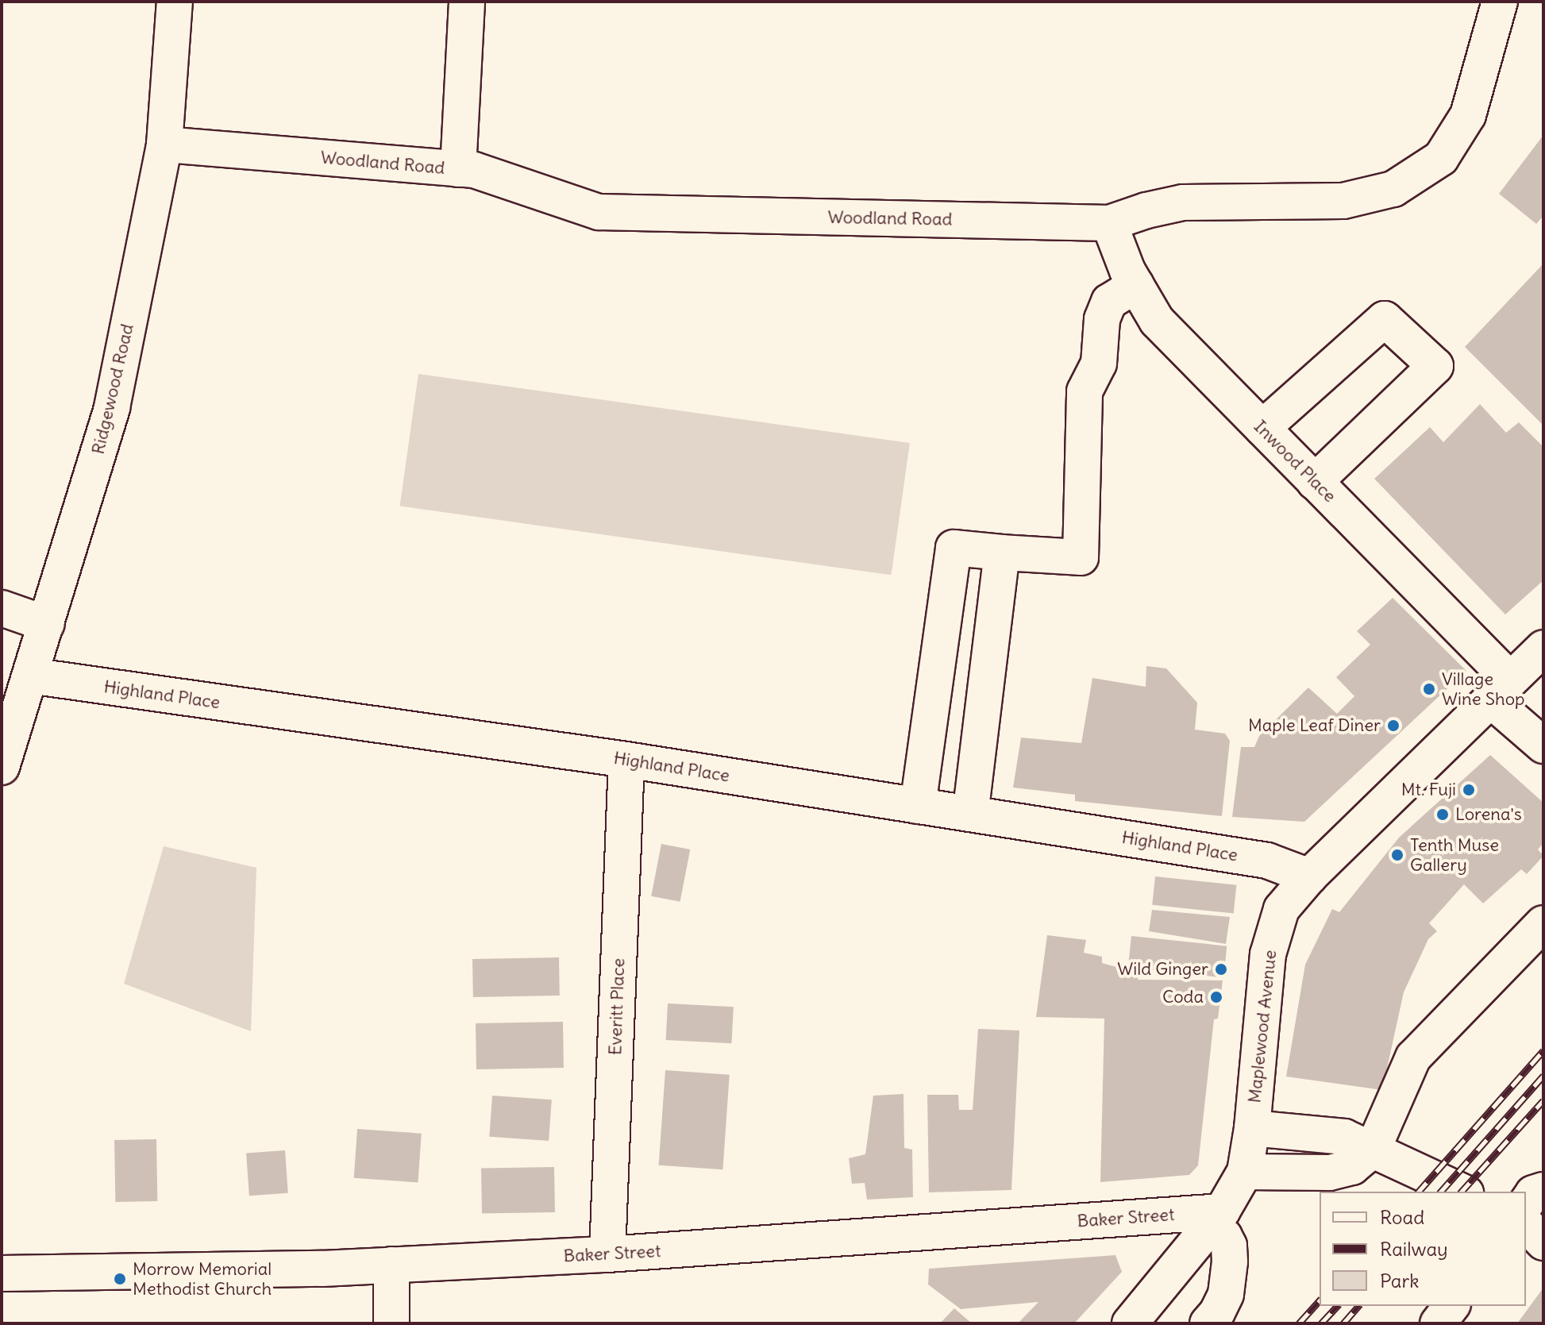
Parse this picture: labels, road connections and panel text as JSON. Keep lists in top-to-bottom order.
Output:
{
  "streets": {
    "street": [
      "Woodland Road",
      "Ridgewood Road",
      "Inwood Place",
      "Highland Place",
      "Everitt Place",
      "Maplewood Avenue",
      "Baker Street"
    ]
  },
  "crossings": [
    ["Woodland Road", "Ridgewood Road"],
    ["Woodland Road", "Inwood Place"],
    ["Ridgewood Road", "Highland Place"],
    ["Inwood Place", "Maplewood Avenue"],
    ["Highland Place", "Everitt Place"],
    ["Highland Place", "Maplewood Avenue"],
    ["Everitt Place", "Baker Street"],
    ["Maplewood Avenue", "Baker Street"]
  ],
  "places": [
    "Village Wine Shop",
    "Maple Leaf Diner",
    "Mt. Fuji",
    "Lorena's",
    "Tenth Muse Gallery",
    "Wild Ginger",
    "Coda",
    "Morrow Memorial Methodist Church"
  ],
  "legend": ["Road", "Railway", "Park"]
}
